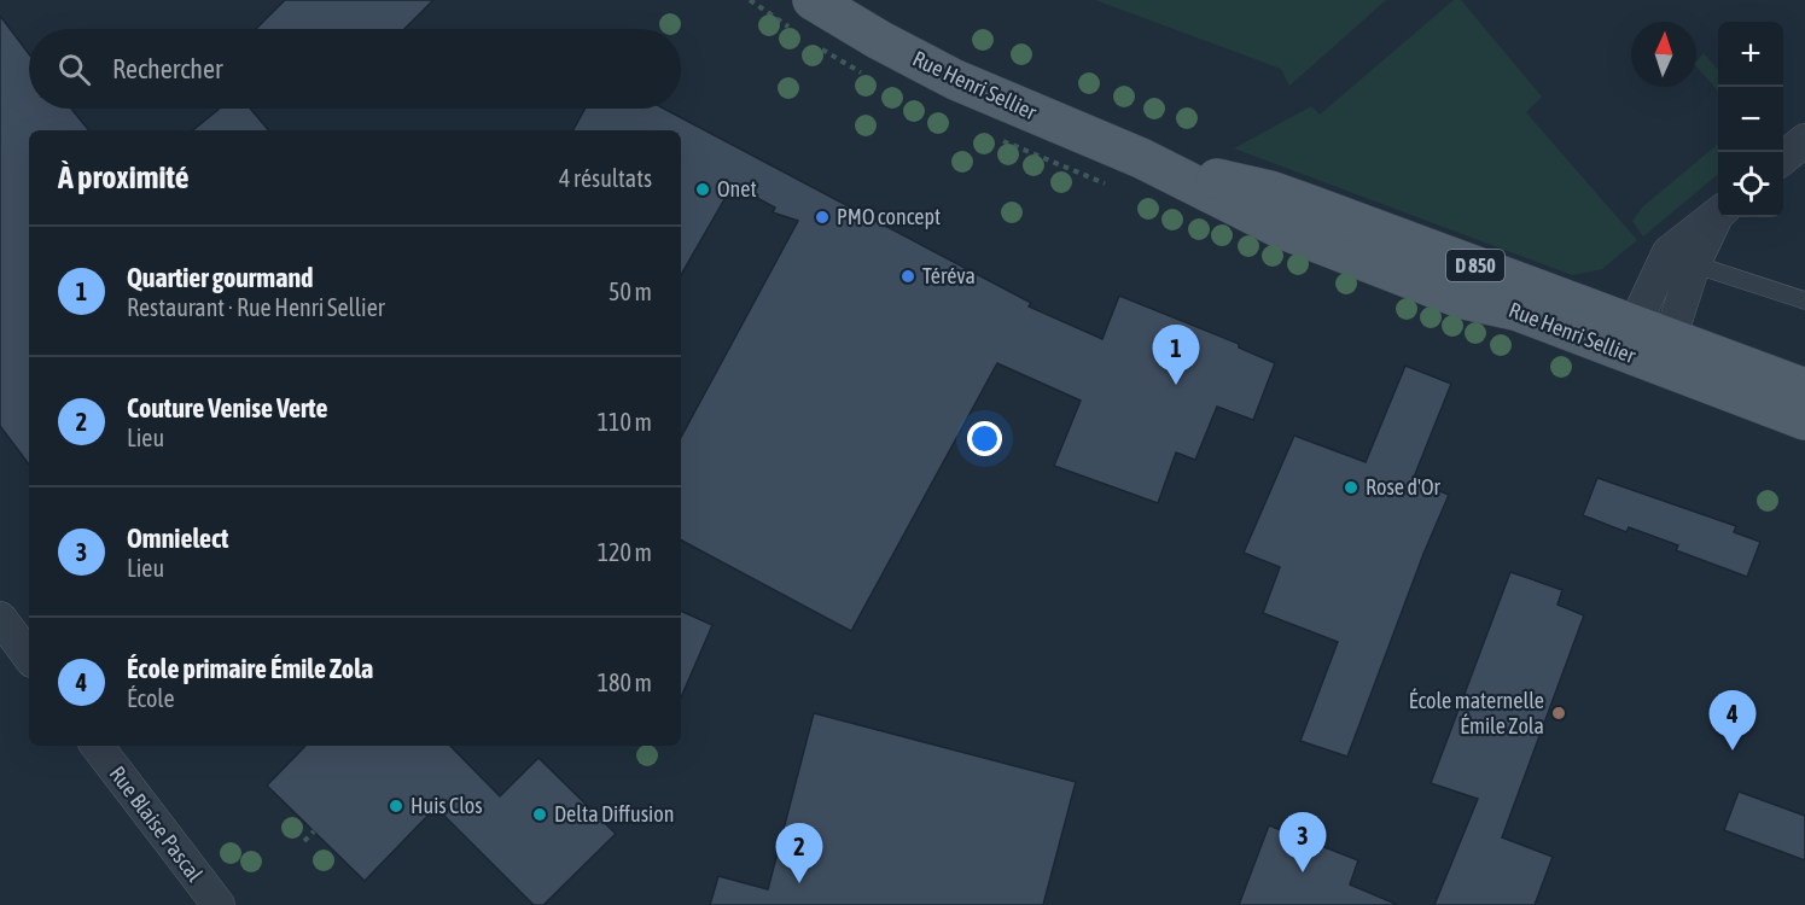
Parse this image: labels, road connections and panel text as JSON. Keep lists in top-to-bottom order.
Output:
{
  "streets": {
    "main road": ["Rue Henri Sellier", "D 850"],
    "street": ["Rue Blaise Pascal"]
  },
  "places": [
    "Onet",
    "PMO concept",
    "Téréva",
    "Rose d'Or",
    "École maternelle Émile Zola",
    "Huis Clos",
    "Delta Diffusion"
  ],
  "north": "top",
  "page": {
    "map_buttons": ["+", "−"],
    "search": "Rechercher",
    "heading": ["À proximité", "4 résultats"],
    "list": [
      {
        "mark": "1",
        "name": "Quartier gourmand",
        "note": "Restaurant · Rue Henri Sellier",
        "value": "50 m"
      },
      {
        "mark": "2",
        "name": "Couture Venise Verte",
        "note": "Lieu",
        "value": "110 m"
      },
      {
        "mark": "3",
        "name": "Omnielect",
        "note": "Lieu",
        "value": "120 m"
      },
      {
        "mark": "4",
        "name": "École primaire Émile Zola",
        "note": "École",
        "value": "180 m"
      }
    ],
    "pins": [
      "1",
      "4",
      "3",
      "2"
    ]
  }
}
